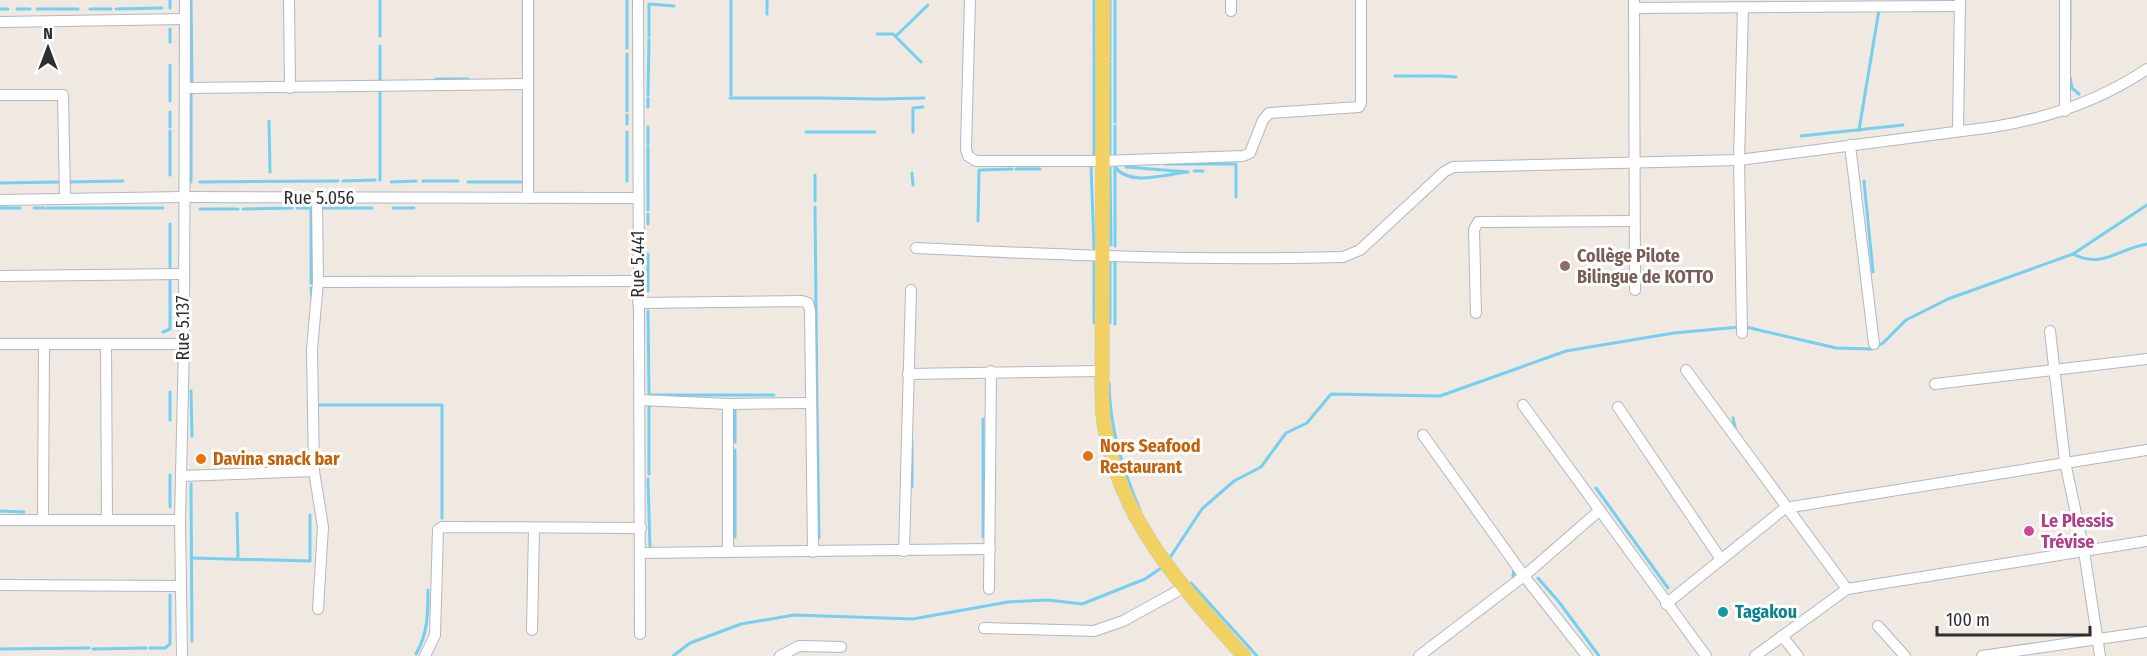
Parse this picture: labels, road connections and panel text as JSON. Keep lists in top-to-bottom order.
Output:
{
  "streets": {
    "street": ["Rue 5.056", "Rue 5.441", "Rue 5.137"]
  },
  "crossings": [
    ["Rue 5.056", "Rue 5.441"],
    ["Rue 5.056", "Rue 5.137"]
  ],
  "places": [
    "Collège Pilote Bilingue de KOTTO",
    "Nors Seafood Restaurant",
    "Davina snack bar",
    "Le Plessis Trévise",
    "Tagakou"
  ],
  "scale_bar": "100 m",
  "north": "top"
}
